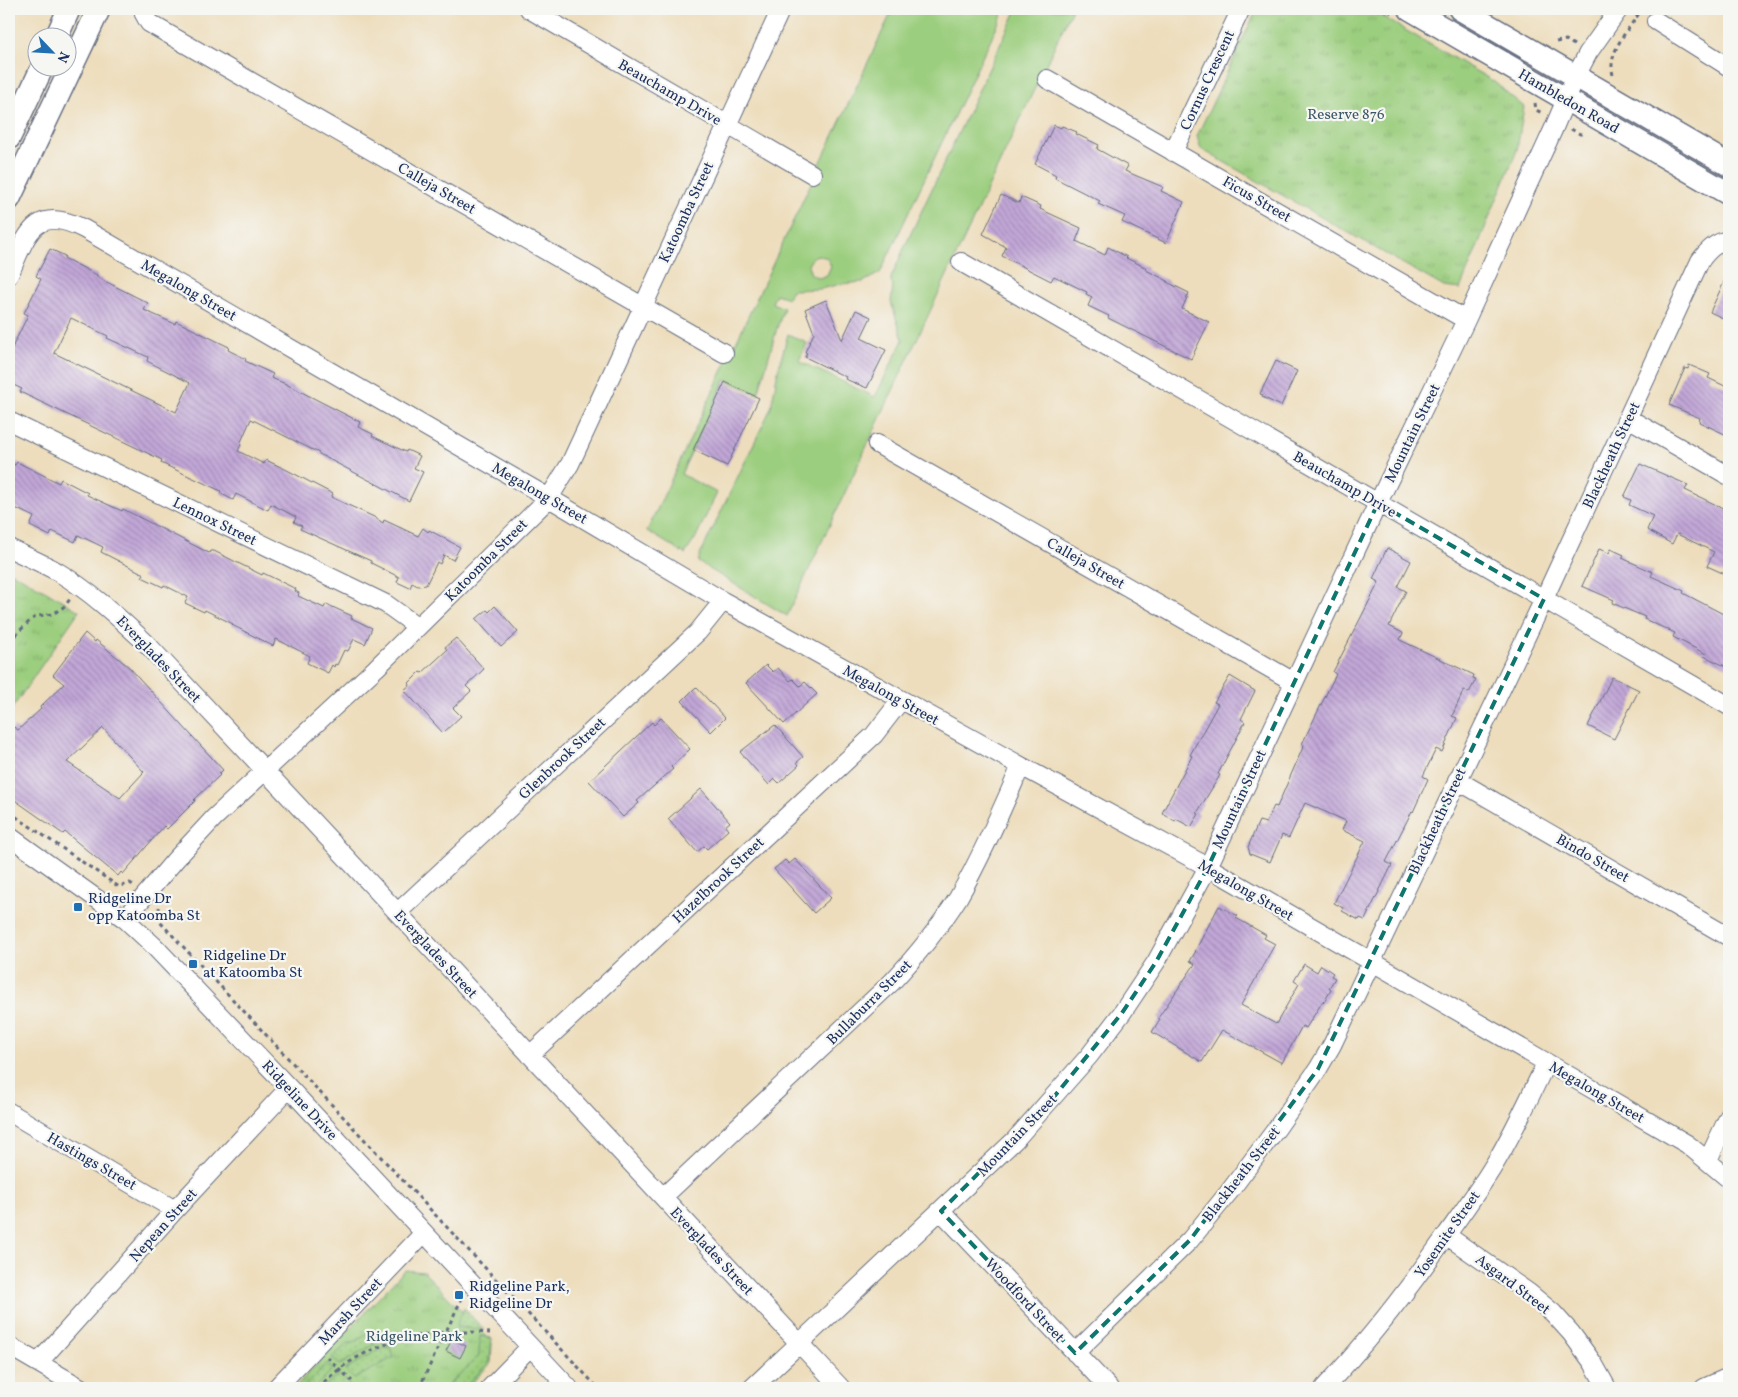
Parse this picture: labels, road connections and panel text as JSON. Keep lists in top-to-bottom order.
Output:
{
  "streets": {
    "main road": ["Hambledon Road"],
    "street": [
      "Cornus Crescent",
      "Beauchamp Drive",
      "Calleja Street",
      "Ficus Street",
      "Katoomba Street",
      "Megalong Street",
      "Mountain Street",
      "Blackheath Street",
      "Lennox Street",
      "Everglades Street",
      "Glenbrook Street",
      "Bindo Street",
      "Hazelbrook Street",
      "Bullaburra Street",
      "Ridgeline Drive",
      "Hastings Street",
      "Nepean Street",
      "Yosemite Street",
      "Asgard Street",
      "Woodford Street",
      "Marsh Street"
    ]
  },
  "crossings": [
    ["Cornus Crescent", "Ficus Street"],
    ["Beauchamp Drive", "Katoomba Street"],
    ["Beauchamp Drive", "Mountain Street"],
    ["Beauchamp Drive", "Blackheath Street"],
    ["Hambledon Road", "Mountain Street"],
    ["Calleja Street", "Katoomba Street"],
    ["Calleja Street", "Mountain Street"],
    ["Ficus Street", "Mountain Street"],
    ["Katoomba Street", "Megalong Street"],
    ["Katoomba Street", "Lennox Street"],
    ["Katoomba Street", "Everglades Street"],
    ["Katoomba Street", "Ridgeline Drive"],
    ["Megalong Street", "Mountain Street"],
    ["Megalong Street", "Blackheath Street"],
    ["Megalong Street", "Glenbrook Street"],
    ["Megalong Street", "Hazelbrook Street"],
    ["Megalong Street", "Bullaburra Street"],
    ["Megalong Street", "Yosemite Street"],
    ["Mountain Street", "Everglades Street"],
    ["Mountain Street", "Woodford Street"],
    ["Blackheath Street", "Bindo Street"],
    ["Blackheath Street", "Woodford Street"],
    ["Everglades Street", "Glenbrook Street"],
    ["Everglades Street", "Hazelbrook Street"],
    ["Everglades Street", "Bullaburra Street"],
    ["Ridgeline Drive", "Nepean Street"],
    ["Ridgeline Drive", "Marsh Street"],
    ["Hastings Street", "Nepean Street"],
    ["Yosemite Street", "Asgard Street"]
  ],
  "parks": ["Reserve 876", "Ridgeline Park"],
  "places": {
    "transit": ["Ridgeline Dr opp Katoomba St", "Ridgeline Dr at Katoomba St", "Ridgeline Park, Ridgeline Dr"]
  },
  "north": "bottom right"
}
